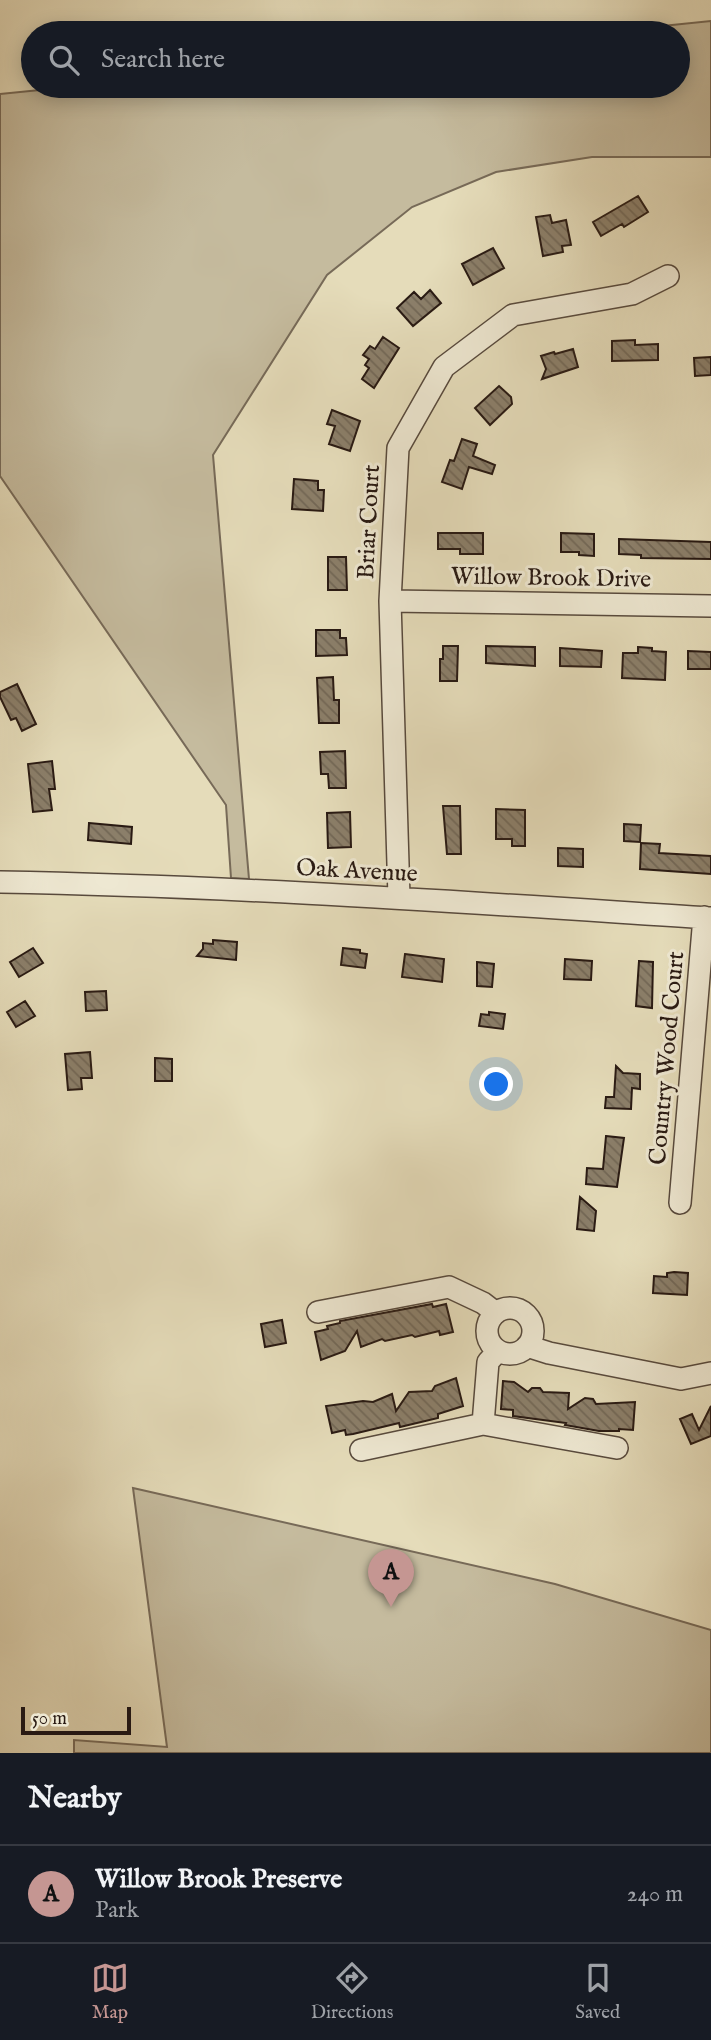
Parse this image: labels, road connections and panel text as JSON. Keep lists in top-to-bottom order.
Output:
{
  "streets": {
    "street": [
      "Briar Court",
      "Willow Brook Drive",
      "Oak Avenue",
      "Country Wood Court"
    ]
  },
  "crossings": [
    ["Briar Court", "Willow Brook Drive"],
    ["Briar Court", "Oak Avenue"],
    ["Oak Avenue", "Country Wood Court"]
  ],
  "scale_bar": "50 m",
  "page": {
    "search": "Search here",
    "pins": "A",
    "scale": "50 m",
    "heading": "Nearby",
    "list": [
      {
        "mark": "A",
        "name": "Willow Brook Preserve",
        "note": "Park",
        "value": "240 m"
      }
    ],
    "nav": ["Map", "Directions", "Saved"]
  }
}
